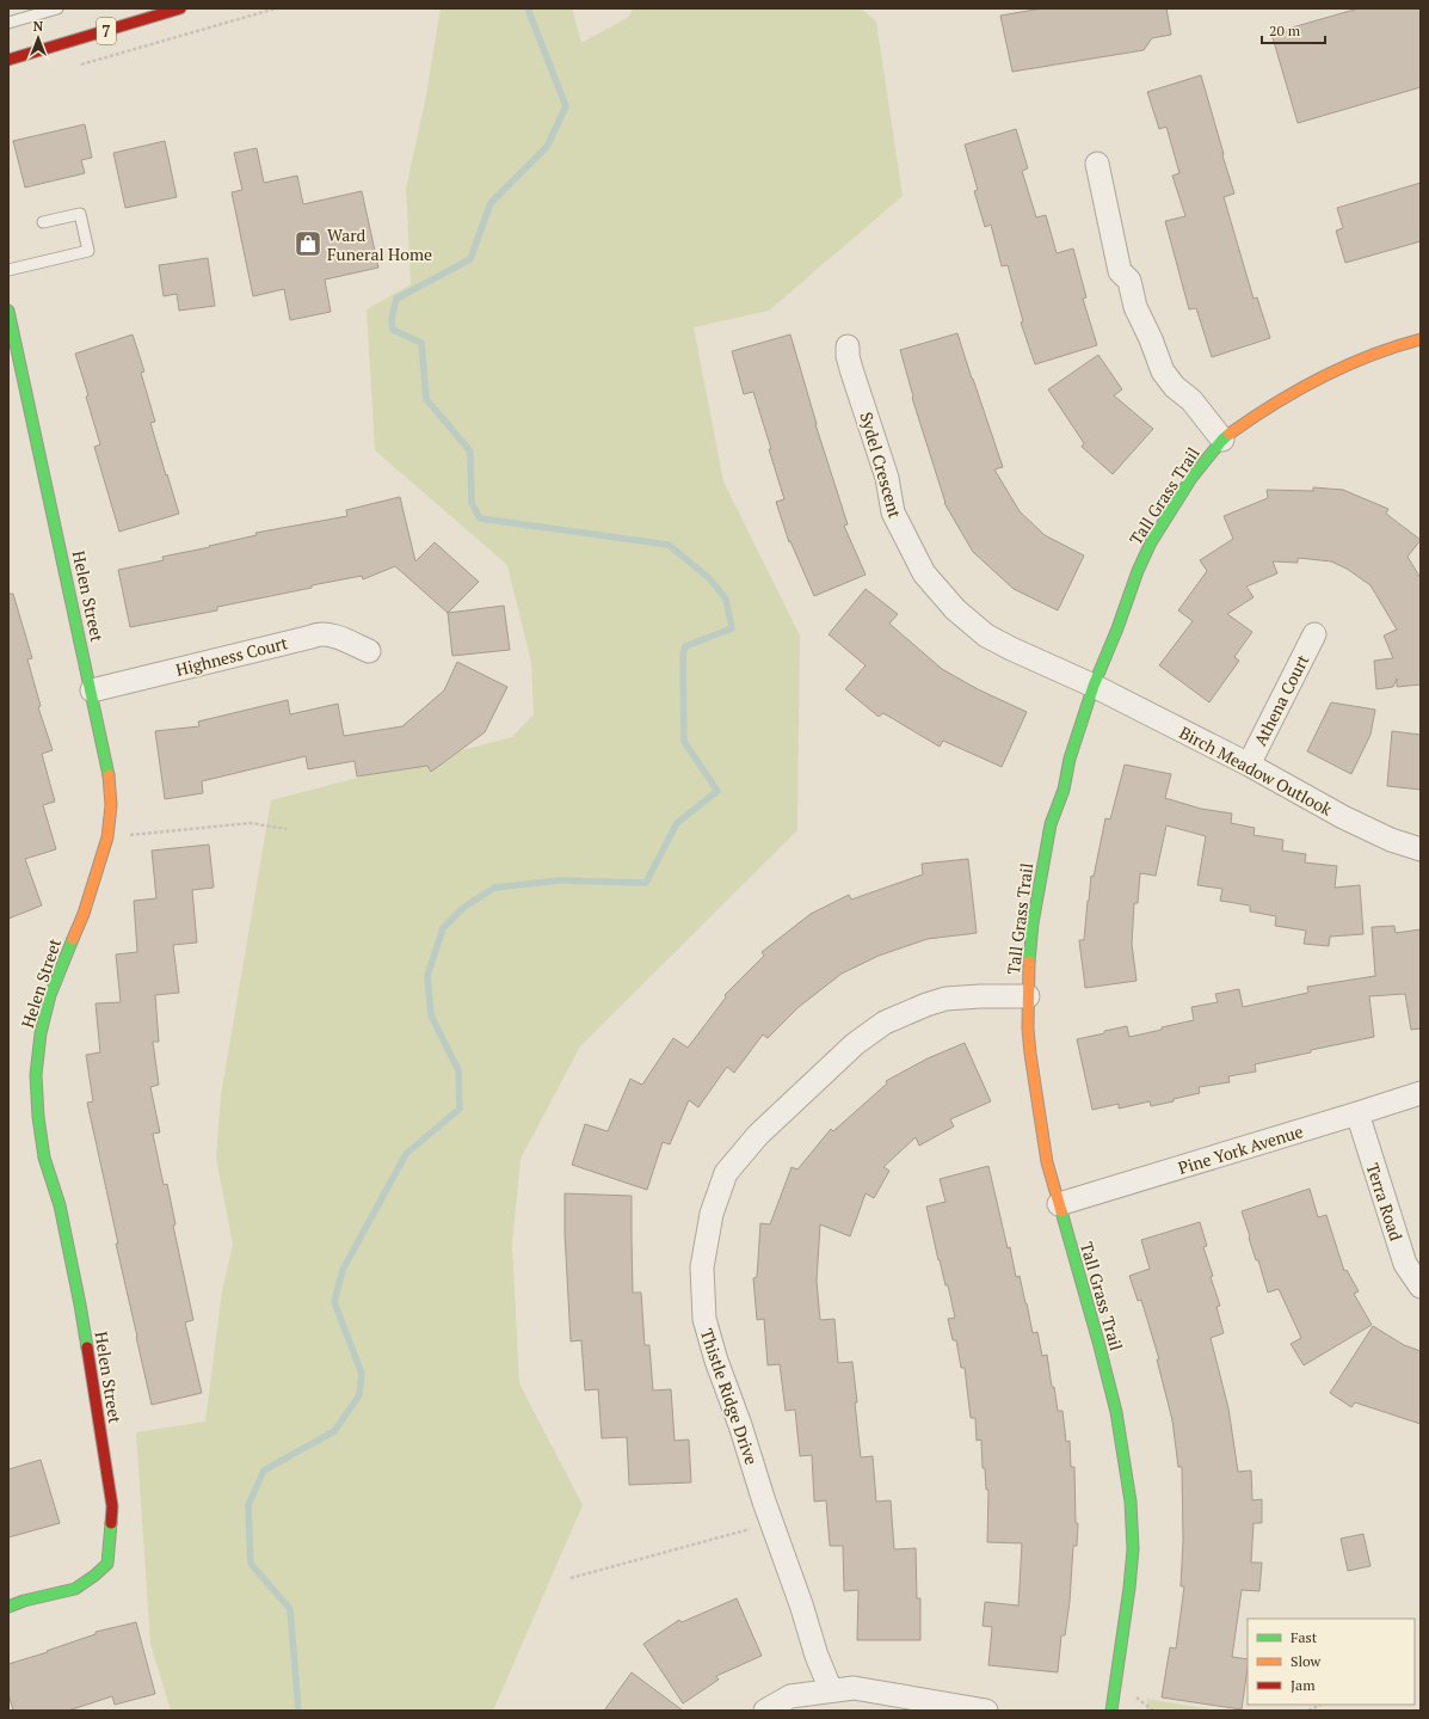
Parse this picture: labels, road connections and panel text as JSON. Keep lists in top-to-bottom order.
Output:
{
  "streets": {
    "street": [
      "7",
      "Sydel Crescent",
      "Tall Grass Trail",
      "Helen Street",
      "Highness Court",
      "Athena Court",
      "Birch Meadow Outlook",
      "Pine York Avenue",
      "Terra Road",
      "Thistle Ridge Drive"
    ]
  },
  "crossings": [
    ["Sydel Crescent", "Tall Grass Trail"],
    ["Sydel Crescent", "Birch Meadow Outlook"],
    ["Tall Grass Trail", "Birch Meadow Outlook"],
    ["Tall Grass Trail", "Pine York Avenue"],
    ["Tall Grass Trail", "Thistle Ridge Drive"],
    ["Helen Street", "Highness Court"],
    ["Athena Court", "Birch Meadow Outlook"],
    ["Pine York Avenue", "Terra Road"]
  ],
  "places": {
    "shop": ["Ward Funeral Home"]
  },
  "legend": ["Fast", "Slow", "Jam"],
  "scale_bar": "20 m",
  "north": "top"
}
